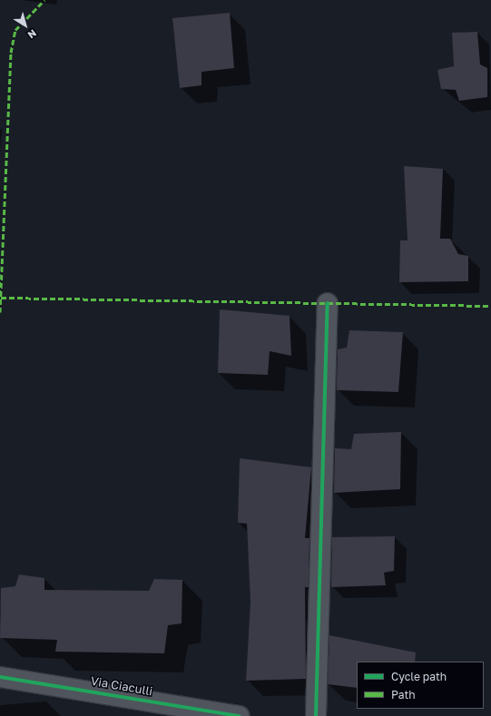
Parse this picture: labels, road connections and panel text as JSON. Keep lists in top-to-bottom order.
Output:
{
  "streets": {
    "street": ["Via Ciaculli"]
  },
  "legend": ["Cycle path", "Path"],
  "north": "bottom right"
}
